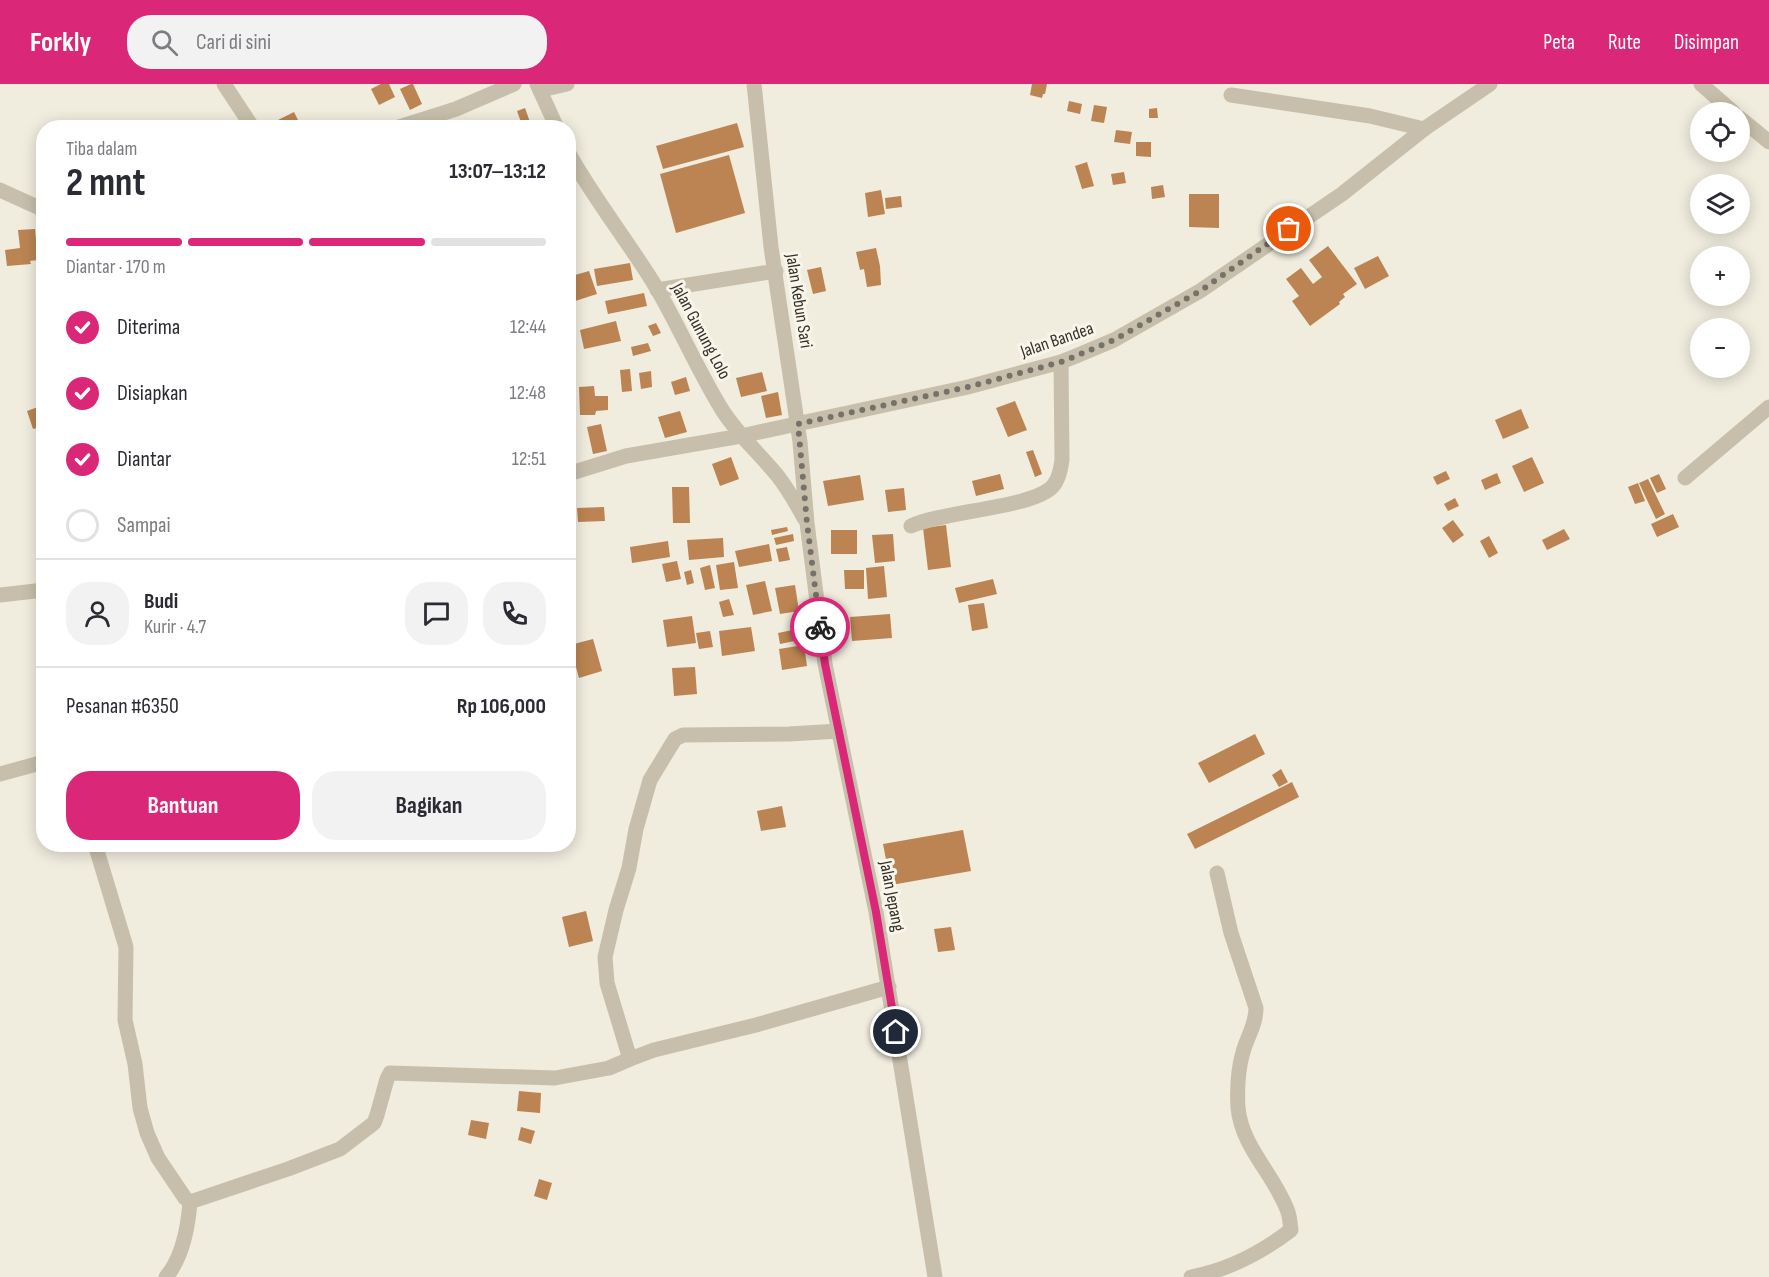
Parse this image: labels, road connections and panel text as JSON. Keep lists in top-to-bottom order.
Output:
{
  "streets": {
    "street": [
      "Jalan Kebun Sari",
      "Jalan Gunung Lolo",
      "Jalan Bandea",
      "Jalan Jepang"
    ]
  },
  "crossings": [
    ["Jalan Kebun Sari", "Jalan Gunung Lolo"],
    ["Jalan Kebun Sari", "Jalan Bandea"],
    ["Jalan Kebun Sari", "Jalan Jepang"],
    ["Jalan Gunung Lolo", "Jalan Bandea"],
    ["Jalan Gunung Lolo", "Jalan Jepang"]
  ],
  "page": {
    "header": "Forkly",
    "search": "Cari di sini",
    "nav": ["Peta", "Rute", "Disimpan"],
    "map_buttons": ["+", "−"],
    "heading": ["2 mnt", "Tiba dalam", "13:07–13:12"],
    "panel": [
      "Budi",
      "Kurir · 4.7",
      "Pesanan #6350",
      "Rp 106,000"
    ],
    "bar": "Diantar · 170 m",
    "list": [
      ["Diterima", "12:44"],
      ["Disiapkan", "12:48"],
      ["Diantar", "12:51"],
      "Sampai"
    ],
    "buttons": ["Bantuan", "Bagikan"]
  }
}
